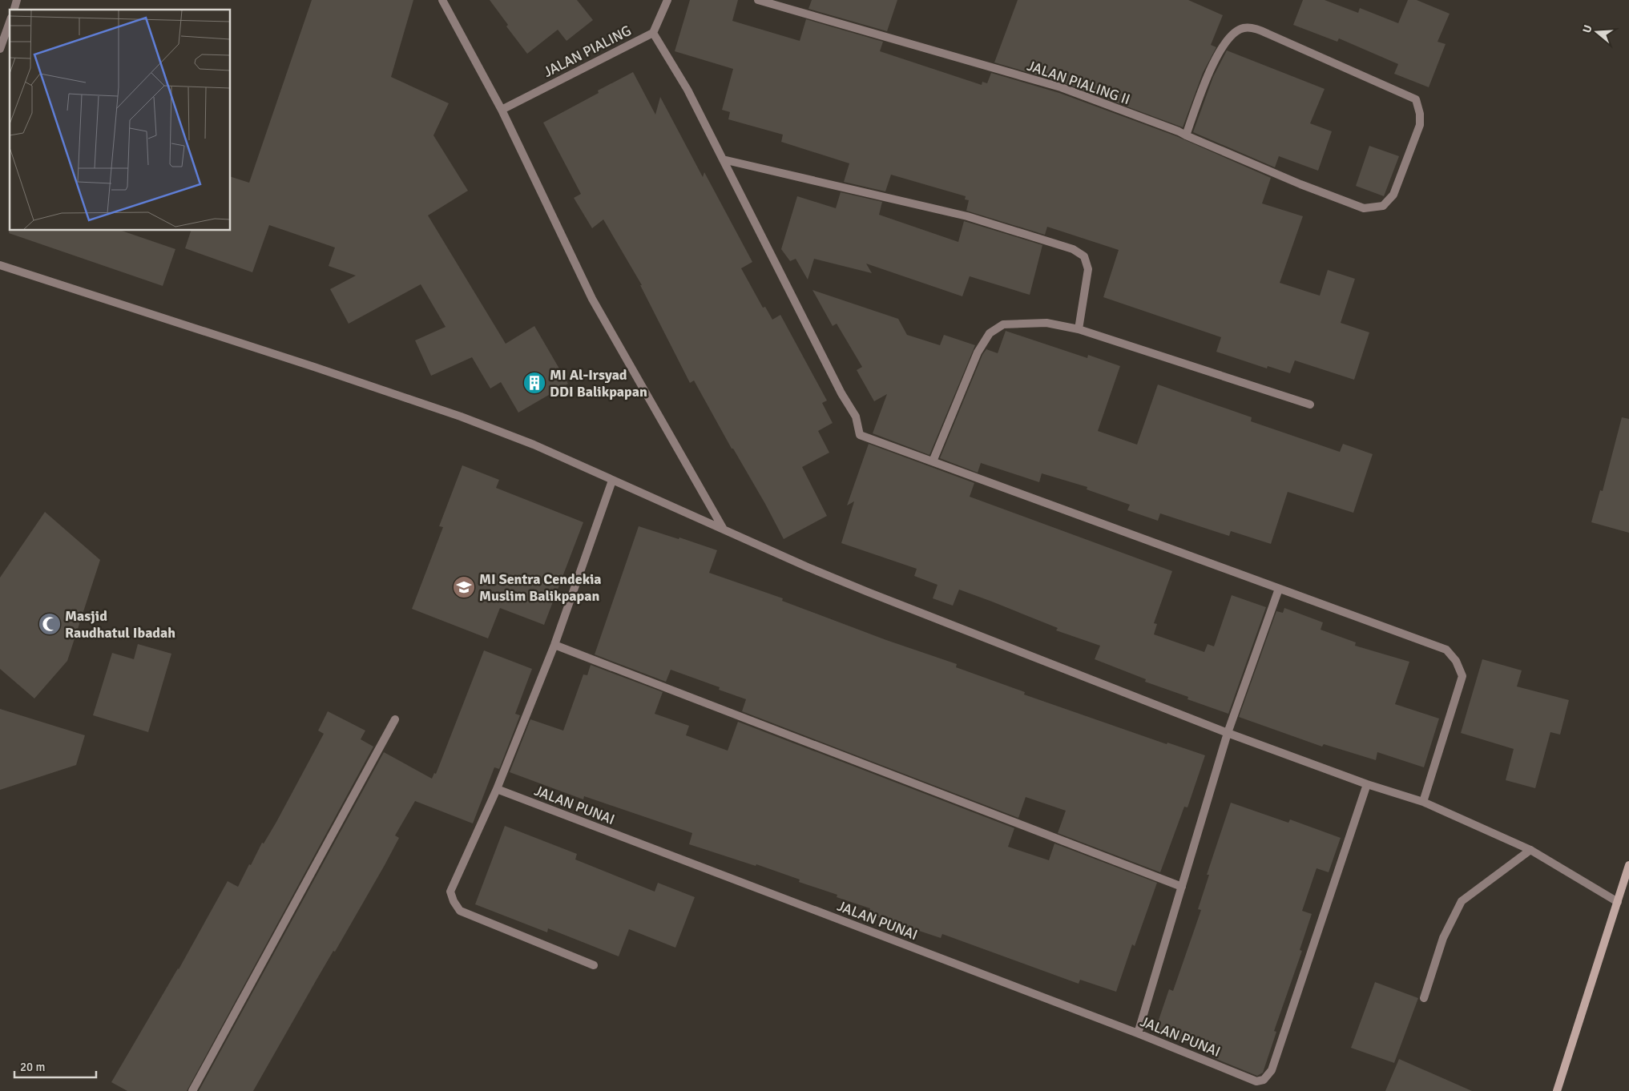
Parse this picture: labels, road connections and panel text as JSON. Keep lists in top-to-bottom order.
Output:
{
  "streets": {
    "street": ["JALAN PIALING", "JALAN PIALING II", "JALAN PUNAI"]
  },
  "places": {
    "building": ["MI Al-Irsyad DDI Balikpapan"],
    "school or university": ["MI Sentra Cendekia Muslim Balikpapan"],
    "mosque": ["Masjid Raudhatul Ibadah"]
  },
  "scale_bar": "20 m",
  "north": "left"
}
